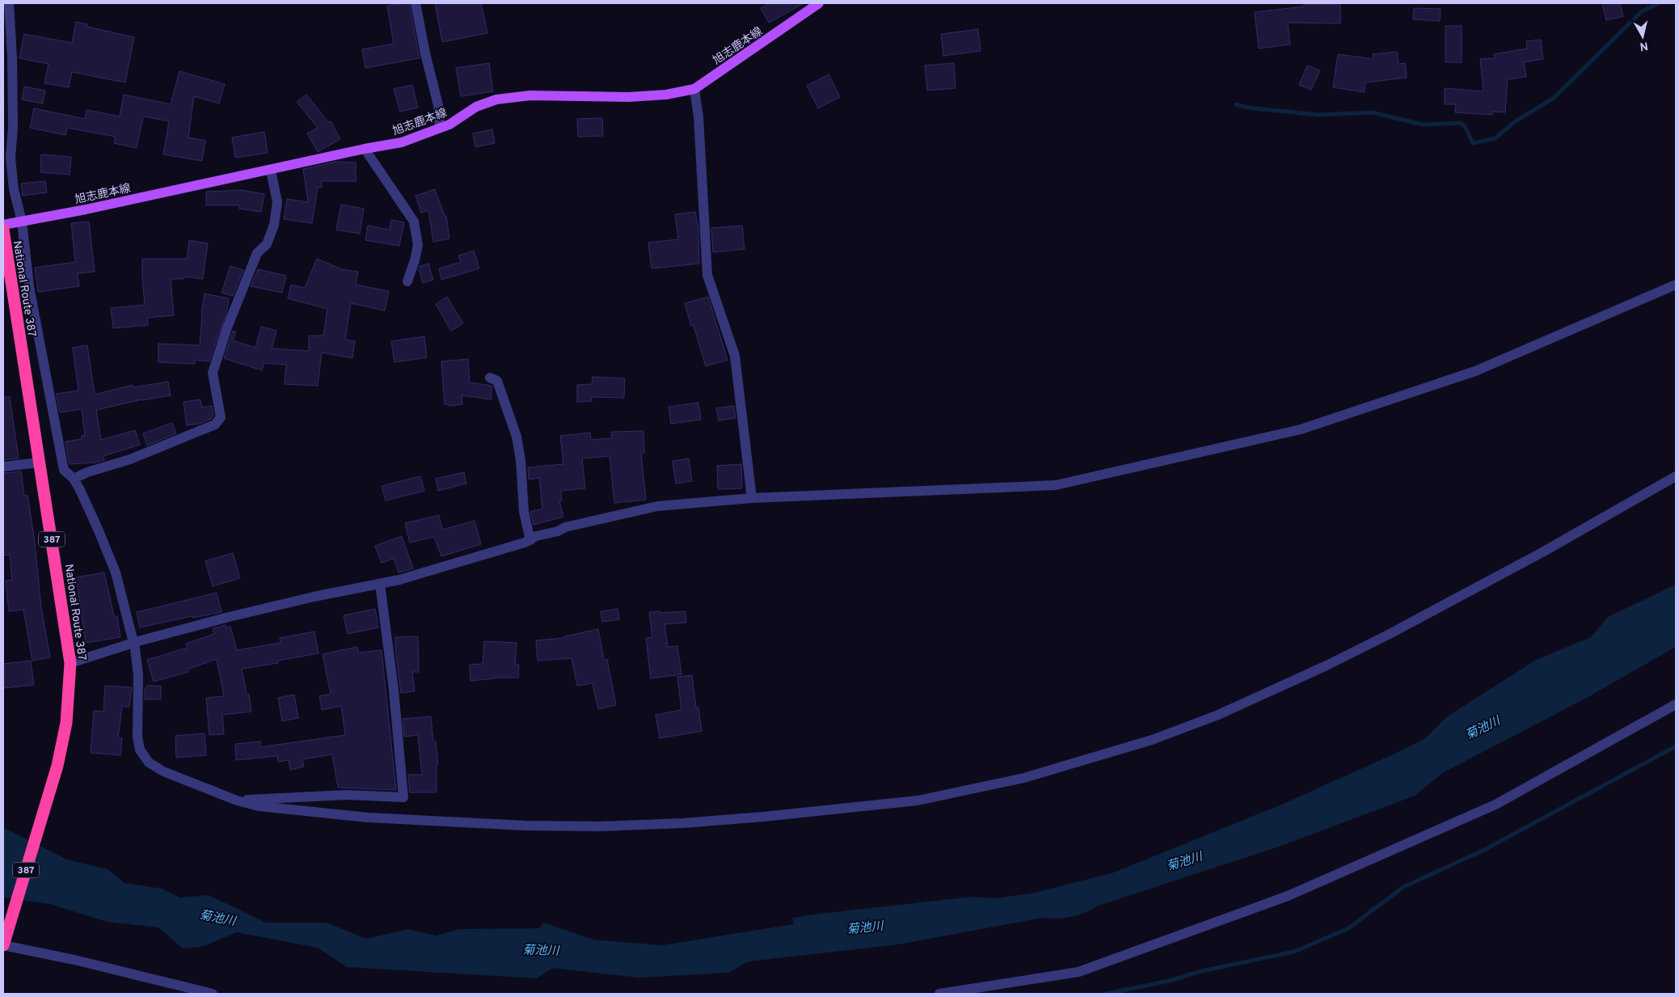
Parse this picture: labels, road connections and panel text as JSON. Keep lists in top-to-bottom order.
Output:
{
  "streets": {
    "highway": ["National Route 387", "387"],
    "main road": ["旭志鹿本線"]
  },
  "water": ["菊池川"],
  "north": "bottom"
}
